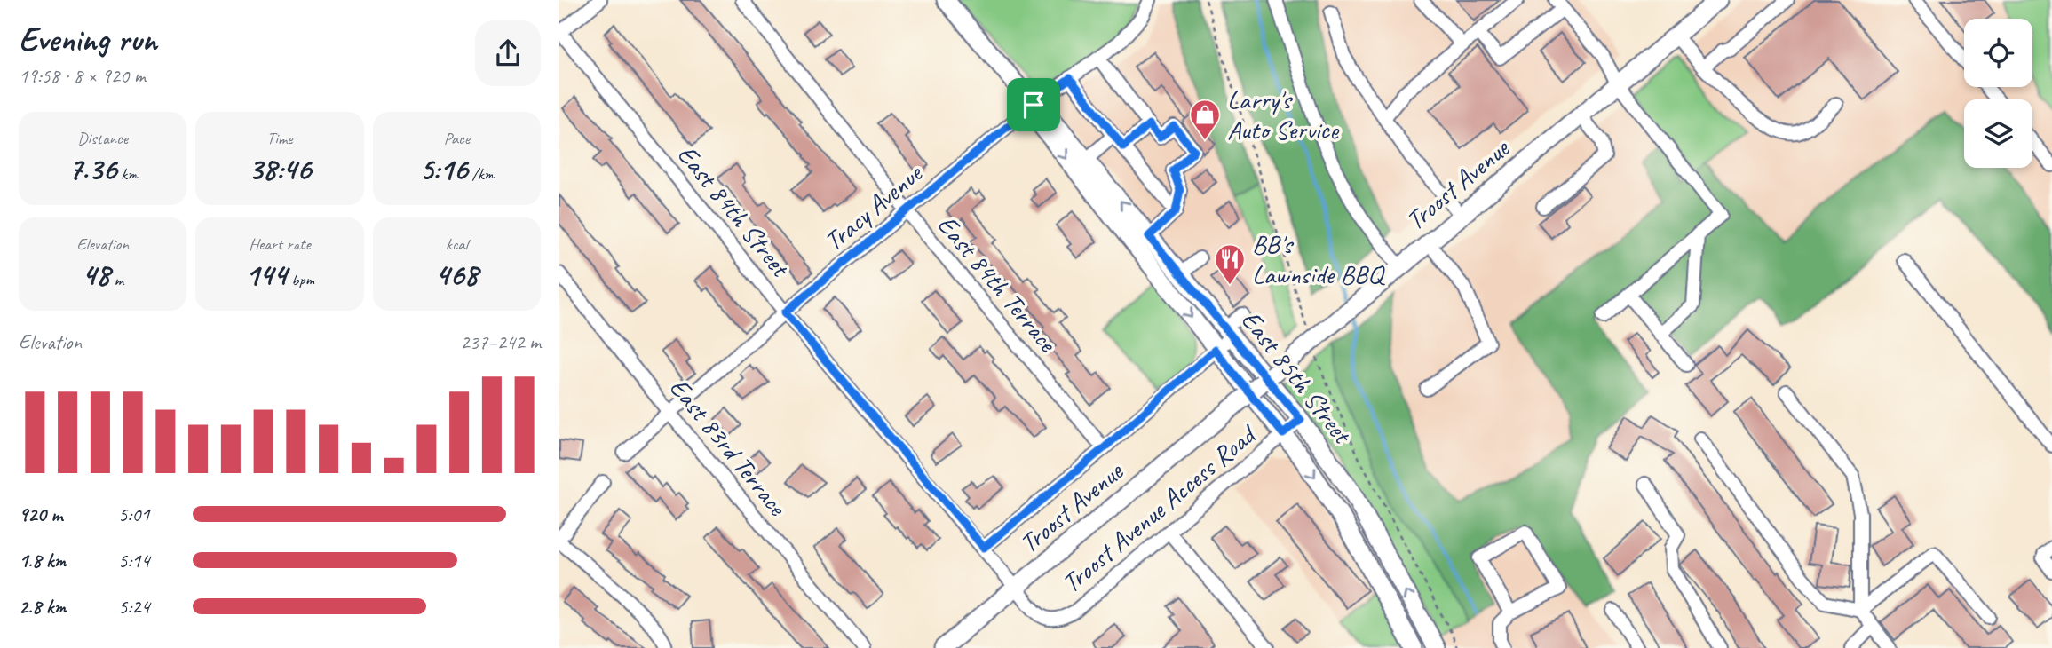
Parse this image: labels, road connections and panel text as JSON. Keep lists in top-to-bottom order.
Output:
{
  "streets": {
    "main road": ["Troost Avenue", "East 85th Street"],
    "street": [
      "Tracy Avenue",
      "East 84th Street",
      "East 84th Terrace",
      "East 83rd Terrace",
      "Troost Avenue Access Road"
    ]
  },
  "crossings": [
    ["Troost Avenue", "East 84th Street"],
    ["Troost Avenue", "Troost Avenue Access Road"],
    ["Tracy Avenue", "East 84th Street"],
    ["Tracy Avenue", "East 84th Terrace"],
    ["Tracy Avenue", "East 85th Street"],
    ["Tracy Avenue", "East 83rd Terrace"],
    ["East 84th Street", "Troost Avenue Access Road"],
    ["East 85th Street", "Troost Avenue Access Road"]
  ],
  "places": {
    "shop": ["Larry's Auto Service"],
    "restaurant": ["BB's Lawnside BBQ"]
  },
  "page": {
    "heading": ["Evening run", "19:58 · 8 × 920 m"],
    "stats": [
      ["Distance", "7.36 km"],
      ["Time", "38:46"],
      ["Pace", "5:16 /km"],
      ["Elevation", "48 m"],
      ["Heart rate", "144 bpm"],
      ["kcal", "468"]
    ],
    "chart": ["Elevation", "237–242 m"],
    "list": [
      {
        "name": "920 m",
        "note": "5:01"
      },
      {
        "name": "1.8 km",
        "note": "5:14"
      },
      {
        "name": "2.8 km",
        "note": "5:24"
      }
    ]
  }
}
